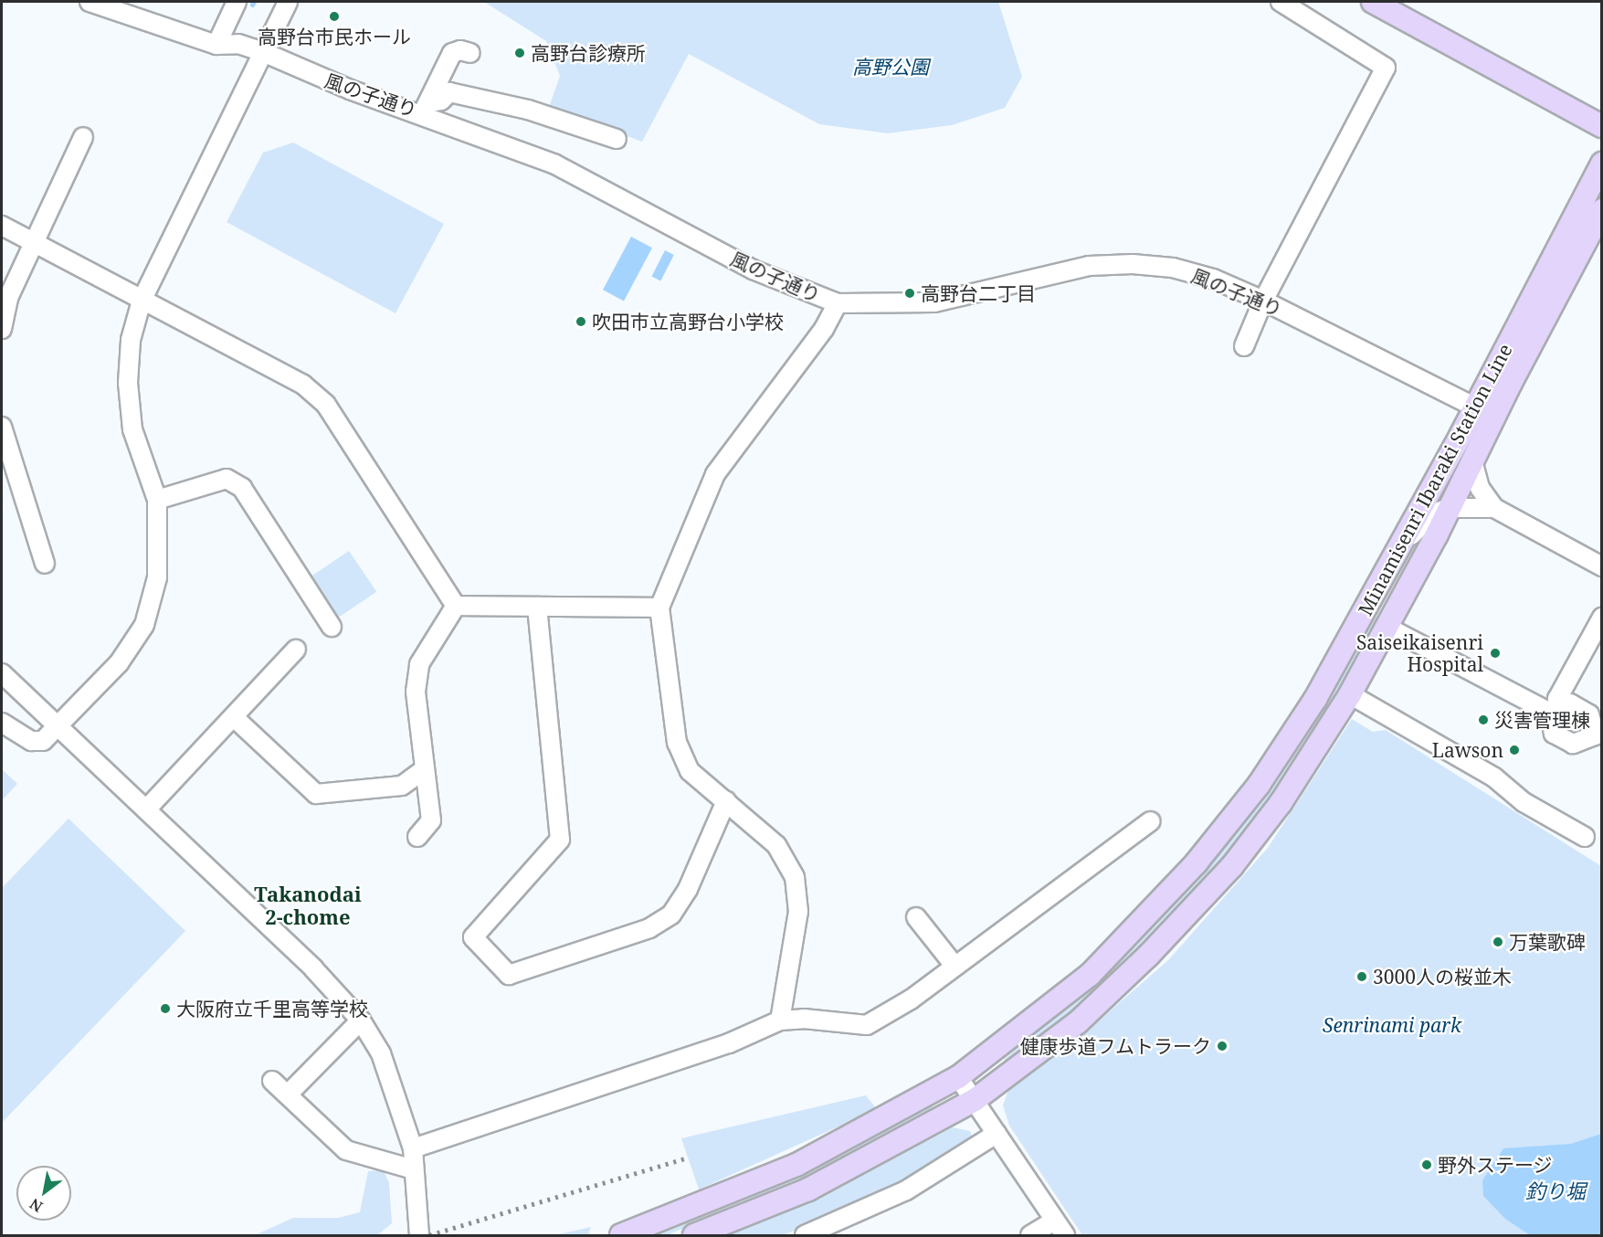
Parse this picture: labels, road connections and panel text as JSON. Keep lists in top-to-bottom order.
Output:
{
  "streets": {
    "main road": ["Minamisenri Ibaraki Station Line"],
    "street": ["風の子通り"]
  },
  "crossings": [
    ["風の子通り", "Minamisenri Ibaraki Station Line"]
  ],
  "districts": ["Takanodai 2-chome"],
  "water": ["釣り堀"],
  "parks": ["高野公園", "Senrinami park"],
  "places": [
    "高野台市民ホール",
    "高野台診療所",
    "高野台二丁目",
    "吹田市立高野台小学校",
    "Saiseikaisenri Hospital",
    "災害管理棟",
    "Lawson",
    "万葉歌碑",
    "3000人の桜並木",
    "大阪府立千里高等学校",
    "健康歩道フムトラーク",
    "野外ステージ"
  ],
  "north": "bottom left"
}
